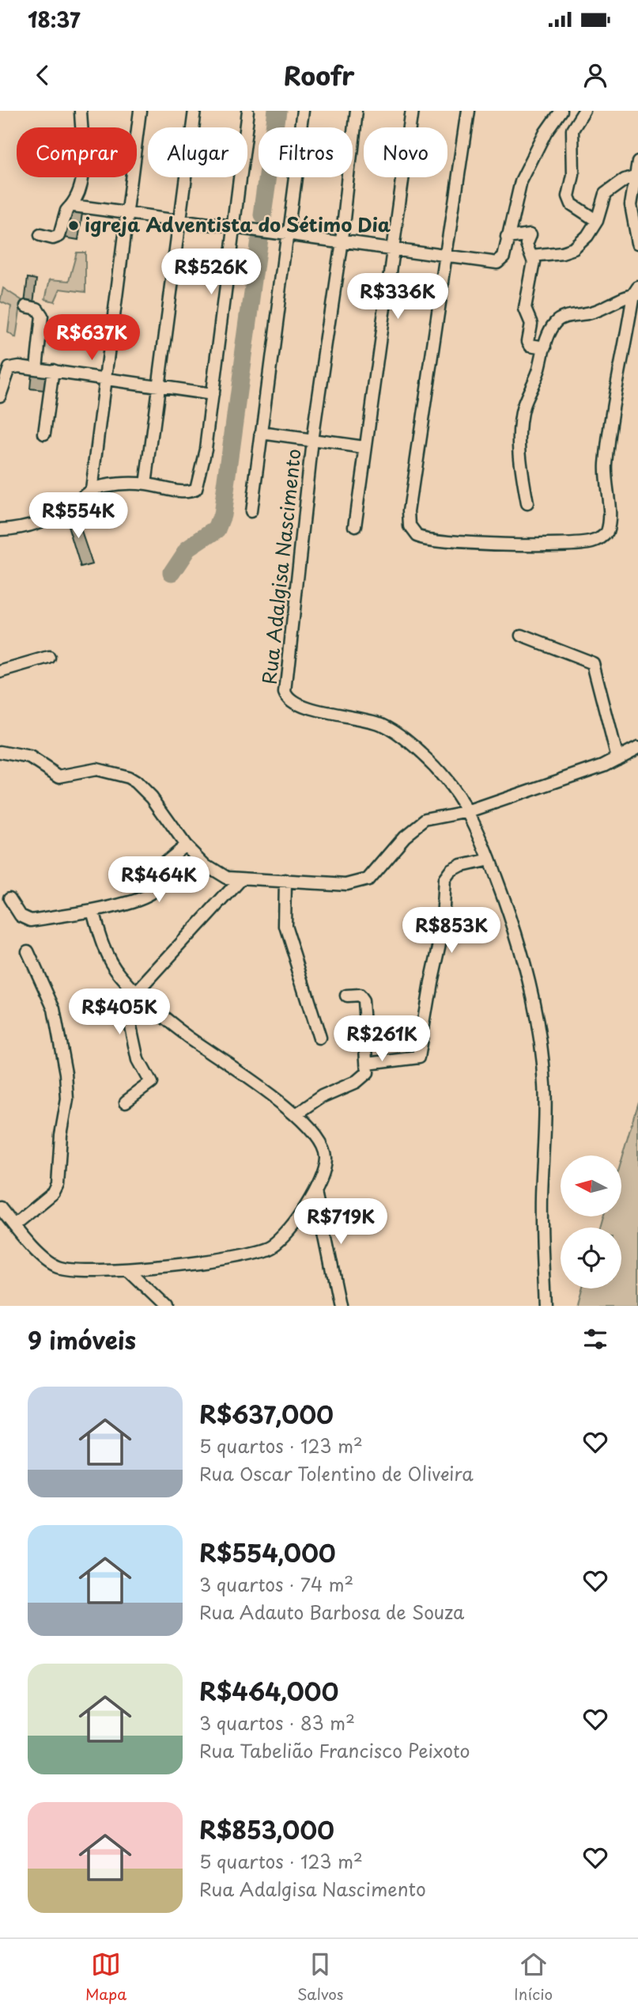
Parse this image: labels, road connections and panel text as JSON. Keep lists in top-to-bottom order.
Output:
{
  "streets": {
    "street": ["Rua Adalgisa Nascimento"]
  },
  "places": ["igreja Adventista do Sétimo Dia"],
  "north": "left",
  "page": {
    "status": "18:37",
    "header": "Roofr",
    "chip": [
      "Comprar",
      "Alugar",
      "Filtros",
      "Novo"
    ],
    "price": [
      "R$526K",
      "R$336K",
      "R$637K",
      "R$554K",
      "R$464K",
      "R$853K",
      "R$405K",
      "R$261K",
      "R$719K"
    ],
    "heading": "9 imóveis",
    "list": [
      {
        "name": "R$637,000",
        "note": "5 quartos · 123 m² · Rua Oscar Tolentino de Oliveira"
      },
      {
        "name": "R$554,000",
        "note": "3 quartos · 74 m² · Rua Adauto Barbosa de Souza"
      },
      {
        "name": "R$464,000",
        "note": "3 quartos · 83 m² · Rua Tabelião Francisco Peixoto"
      },
      {
        "name": "R$853,000",
        "note": "5 quartos · 123 m² · Rua Adalgisa Nascimento"
      }
    ],
    "tabs": ["Mapa", "Salvos", "Início"]
  }
}
